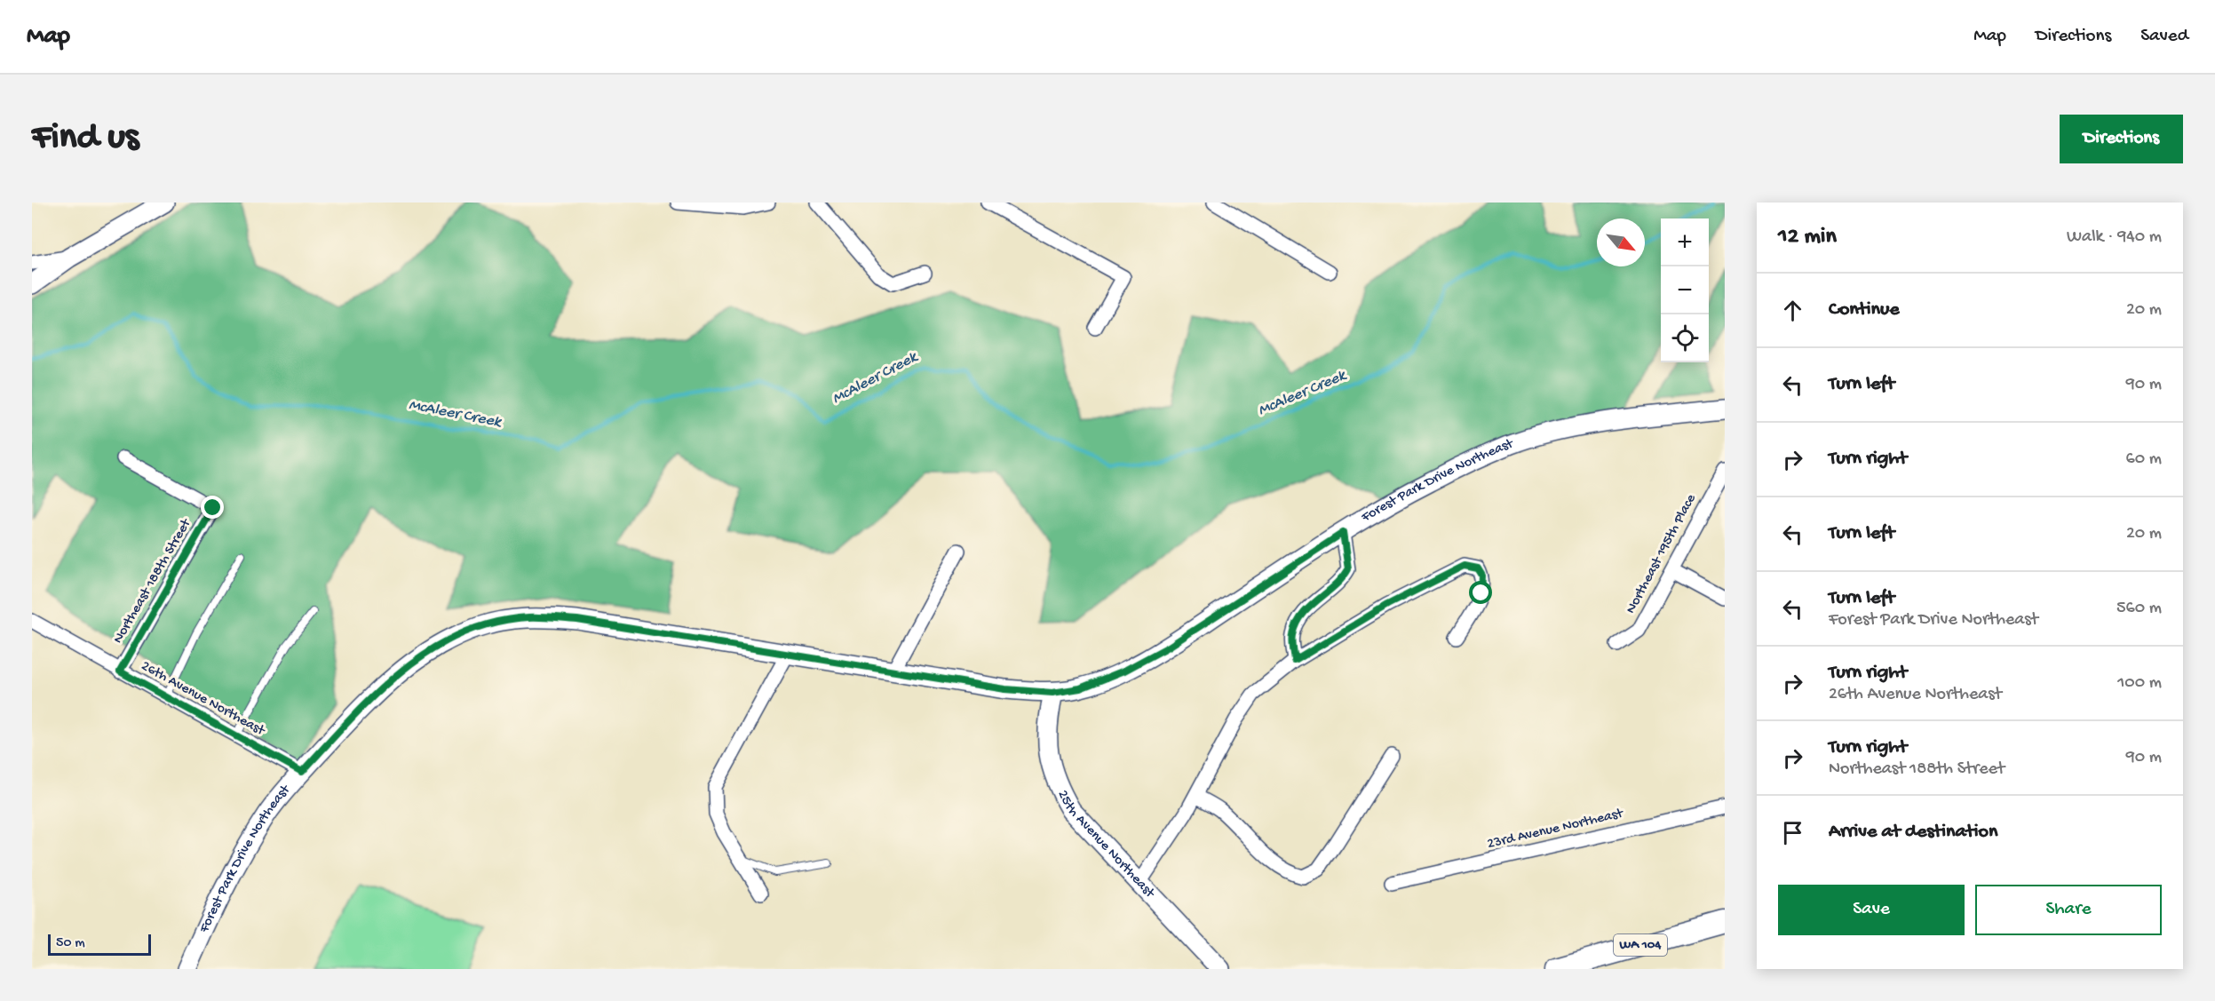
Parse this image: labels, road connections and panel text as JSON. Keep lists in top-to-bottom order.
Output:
{
  "streets": {
    "main road": ["WA 104"],
    "street": [
      "Forest Park Drive Northeast",
      "Northeast 195th Place",
      "Northeast 188th Street",
      "26th Avenue Northeast",
      "23rd Avenue Northeast",
      "25th Avenue Northeast"
    ]
  },
  "crossings": [
    ["Forest Park Drive Northeast", "26th Avenue Northeast"],
    ["Forest Park Drive Northeast", "25th Avenue Northeast"],
    ["Northeast 188th Street", "26th Avenue Northeast"]
  ],
  "water": ["McAleer Creek"],
  "scale_bar": "50 m",
  "north": "bottom right",
  "page": {
    "header": "Map",
    "nav": ["Map", "Directions", "Saved"],
    "buttons": [
      "Directions",
      ["Save", "Share"]
    ],
    "title": "Find us",
    "heading": ["12 min", "Walk · 940 m"],
    "map_buttons": ["+", "−"],
    "list": [
      ["Continue", "20 m"],
      ["Turn left", "90 m"],
      ["Turn right", "60 m"],
      ["Turn left", "20 m"],
      ["Turn left", "Forest Park Drive Northeast", "560 m"],
      ["Turn right", "26th Avenue Northeast", "100 m"],
      ["Turn right", "Northeast 188th Street", "90 m"],
      "Arrive at destination"
    ],
    "scale": "50 m"
  }
}
